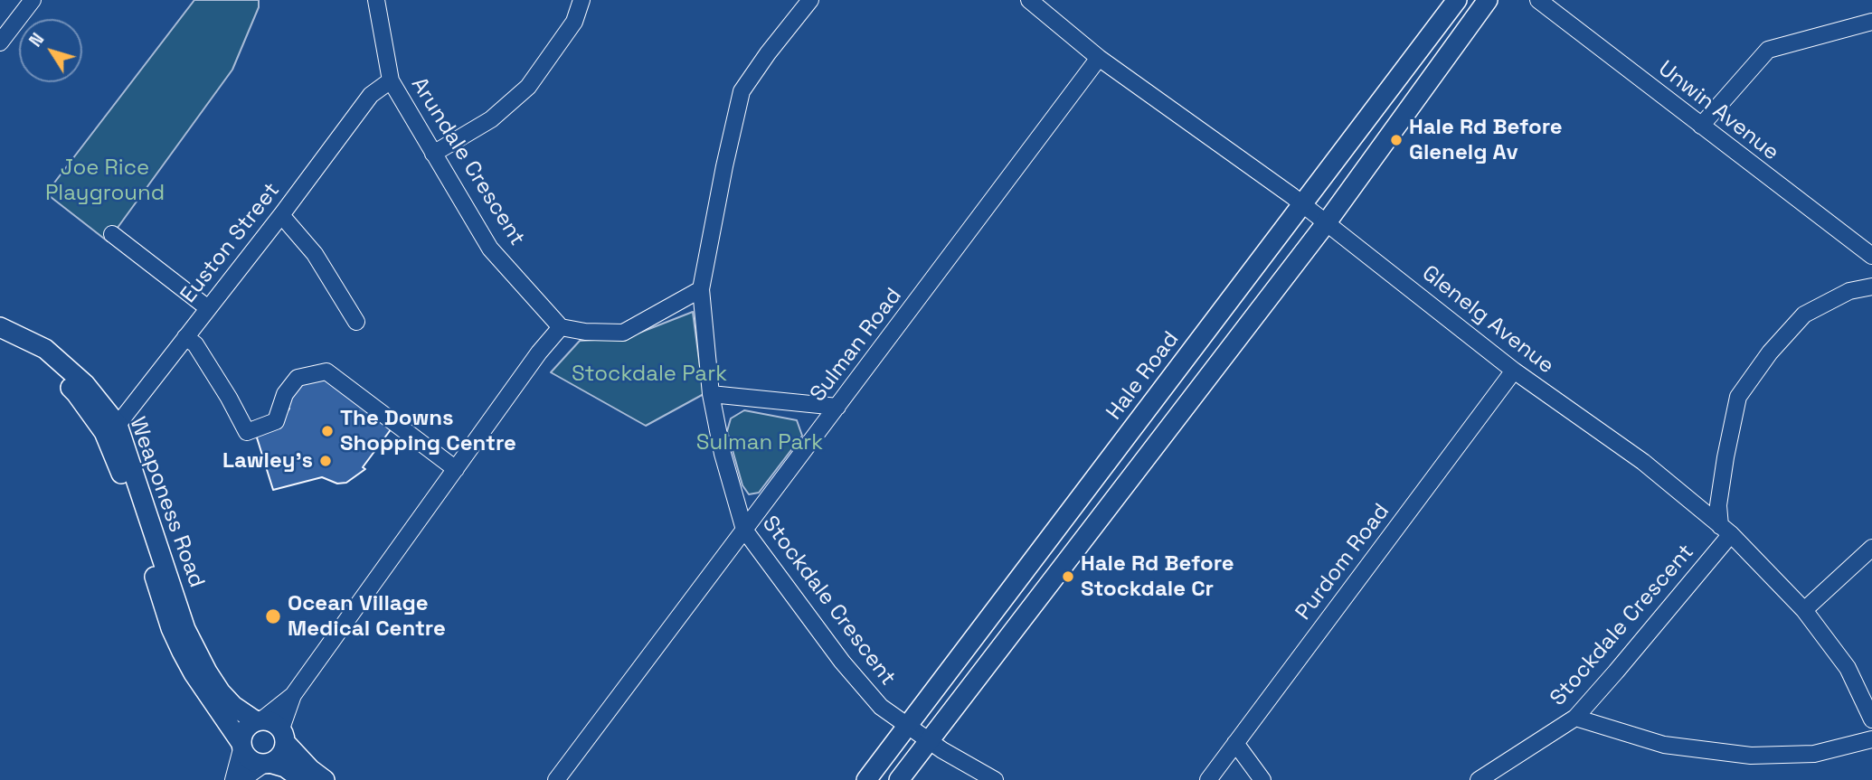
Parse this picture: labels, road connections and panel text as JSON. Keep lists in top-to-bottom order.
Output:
{
  "streets": {
    "main road": ["Hale Road", "Weaponess Road"],
    "street": [
      "Unwin Avenue",
      "Arundale Crescent",
      "Euston Street",
      "Glenelg Avenue",
      "Sulman Road",
      "Purdom Road",
      "Stockdale Crescent"
    ]
  },
  "crossings": [
    ["Arundale Crescent", "Euston Street"],
    ["Euston Street", "Weaponess Road"],
    ["Glenelg Avenue", "Sulman Road"],
    ["Glenelg Avenue", "Hale Road"],
    ["Glenelg Avenue", "Purdom Road"],
    ["Glenelg Avenue", "Stockdale Crescent"],
    ["Sulman Road", "Stockdale Crescent"],
    ["Hale Road", "Stockdale Crescent"]
  ],
  "parks": ["Joe Rice Playground", "Stockdale Park", "Sulman Park"],
  "places": [
    "Hale Rd Before Glenelg Av",
    "The Downs Shopping Centre",
    "Lawley's",
    "Hale Rd Before Stockdale Cr",
    "Ocean Village Medical Centre"
  ],
  "north": "top left"
}
